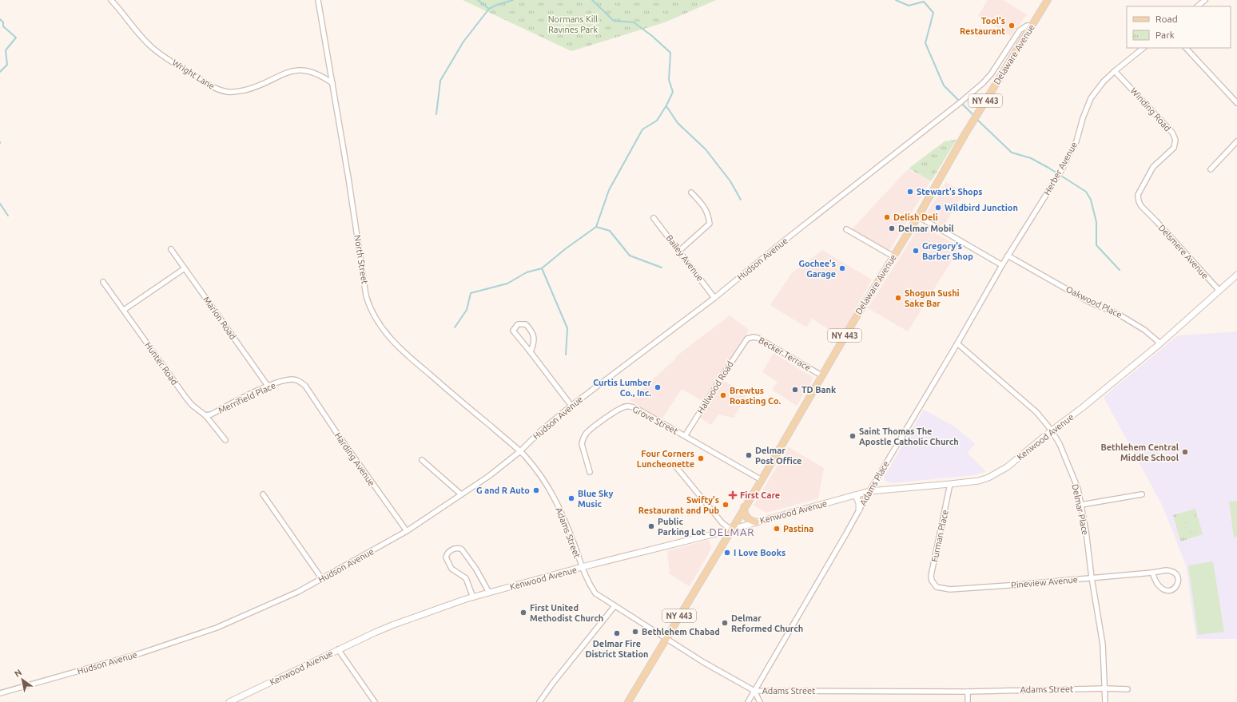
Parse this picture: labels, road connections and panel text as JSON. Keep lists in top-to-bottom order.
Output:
{
  "streets": {
    "main road": ["Delaware Avenue", "NY 443"],
    "street": [
      "Wright Lane",
      "Winding Road",
      "Herber Avenue",
      "Delsmere Avenue",
      "Bailey Avenue",
      "Hudson Avenue",
      "North Street",
      "Oakwood Place",
      "Marion Road",
      "Becker Terrace",
      "Hunter Road",
      "Hallwood Road",
      "Merrifield Place",
      "Grove Street",
      "Kenwood Avenue",
      "Harding Avenue",
      "Adams Place",
      "Delmar Place",
      "Adams Street",
      "Furman Place",
      "Pineview Avenue"
    ]
  },
  "crossings": [
    ["Delaware Avenue", "Hudson Avenue"],
    ["Delaware Avenue", "Becker Terrace"],
    ["Delaware Avenue", "Grove Street"],
    ["Delaware Avenue", "Kenwood Avenue"],
    ["Delaware Avenue", "Adams Street"],
    ["Wright Lane", "North Street"],
    ["Winding Road", "Herber Avenue"],
    ["Winding Road", "Delsmere Avenue"],
    ["Herber Avenue", "Oakwood Place"],
    ["Herber Avenue", "Adams Place"],
    ["Delsmere Avenue", "Kenwood Avenue"],
    ["Bailey Avenue", "Hudson Avenue"],
    ["Hudson Avenue", "North Street"],
    ["Hudson Avenue", "Harding Avenue"],
    ["North Street", "Adams Street"],
    ["Oakwood Place", "Kenwood Avenue"],
    ["Marion Road", "Merrifield Place"],
    ["Becker Terrace", "Hallwood Road"],
    ["Hunter Road", "Merrifield Place"],
    ["Hallwood Road", "Grove Street"],
    ["Merrifield Place", "Harding Avenue"],
    ["Kenwood Avenue", "Adams Place"],
    ["Kenwood Avenue", "Delmar Place"],
    ["Kenwood Avenue", "Adams Street"],
    ["Kenwood Avenue", "Furman Place"],
    ["Adams Place", "Delmar Place"],
    ["Adams Place", "Adams Street"],
    ["Delmar Place", "Adams Street"],
    ["Delmar Place", "Pineview Avenue"],
    ["Furman Place", "Pineview Avenue"]
  ],
  "districts": ["DELMAR"],
  "parks": ["Normans Kill Ravines Park"],
  "places": {
    "other": [
      "Tool's Restaurant",
      "Stewart's Shops",
      "Wildbird Junction",
      "Delish Deli",
      "Delmar Mobil",
      "Gregory's Barber Shop",
      "Gochee's Garage",
      "Shogun Sushi Sake Bar",
      "Curtis Lumber Co., Inc.",
      "TD Bank",
      "Brewtus Roasting Co.",
      "Saint Thomas The Apostle Catholic Church",
      "Bethlehem Central Middle School",
      "Delmar Post Office",
      "Four Corners Luncheonette",
      "G and R Auto",
      "Blue Sky Music",
      "Swifty's Restaurant and Pub",
      "Public Parking Lot",
      "Pastina",
      "I Love Books",
      "First United Methodist Church",
      "Delmar Reformed Church",
      "Bethlehem Chabad",
      "Delmar Fire District Station"
    ],
    "health": ["First Care"]
  },
  "legend": ["Road", "Park"],
  "north": "top left"
}
